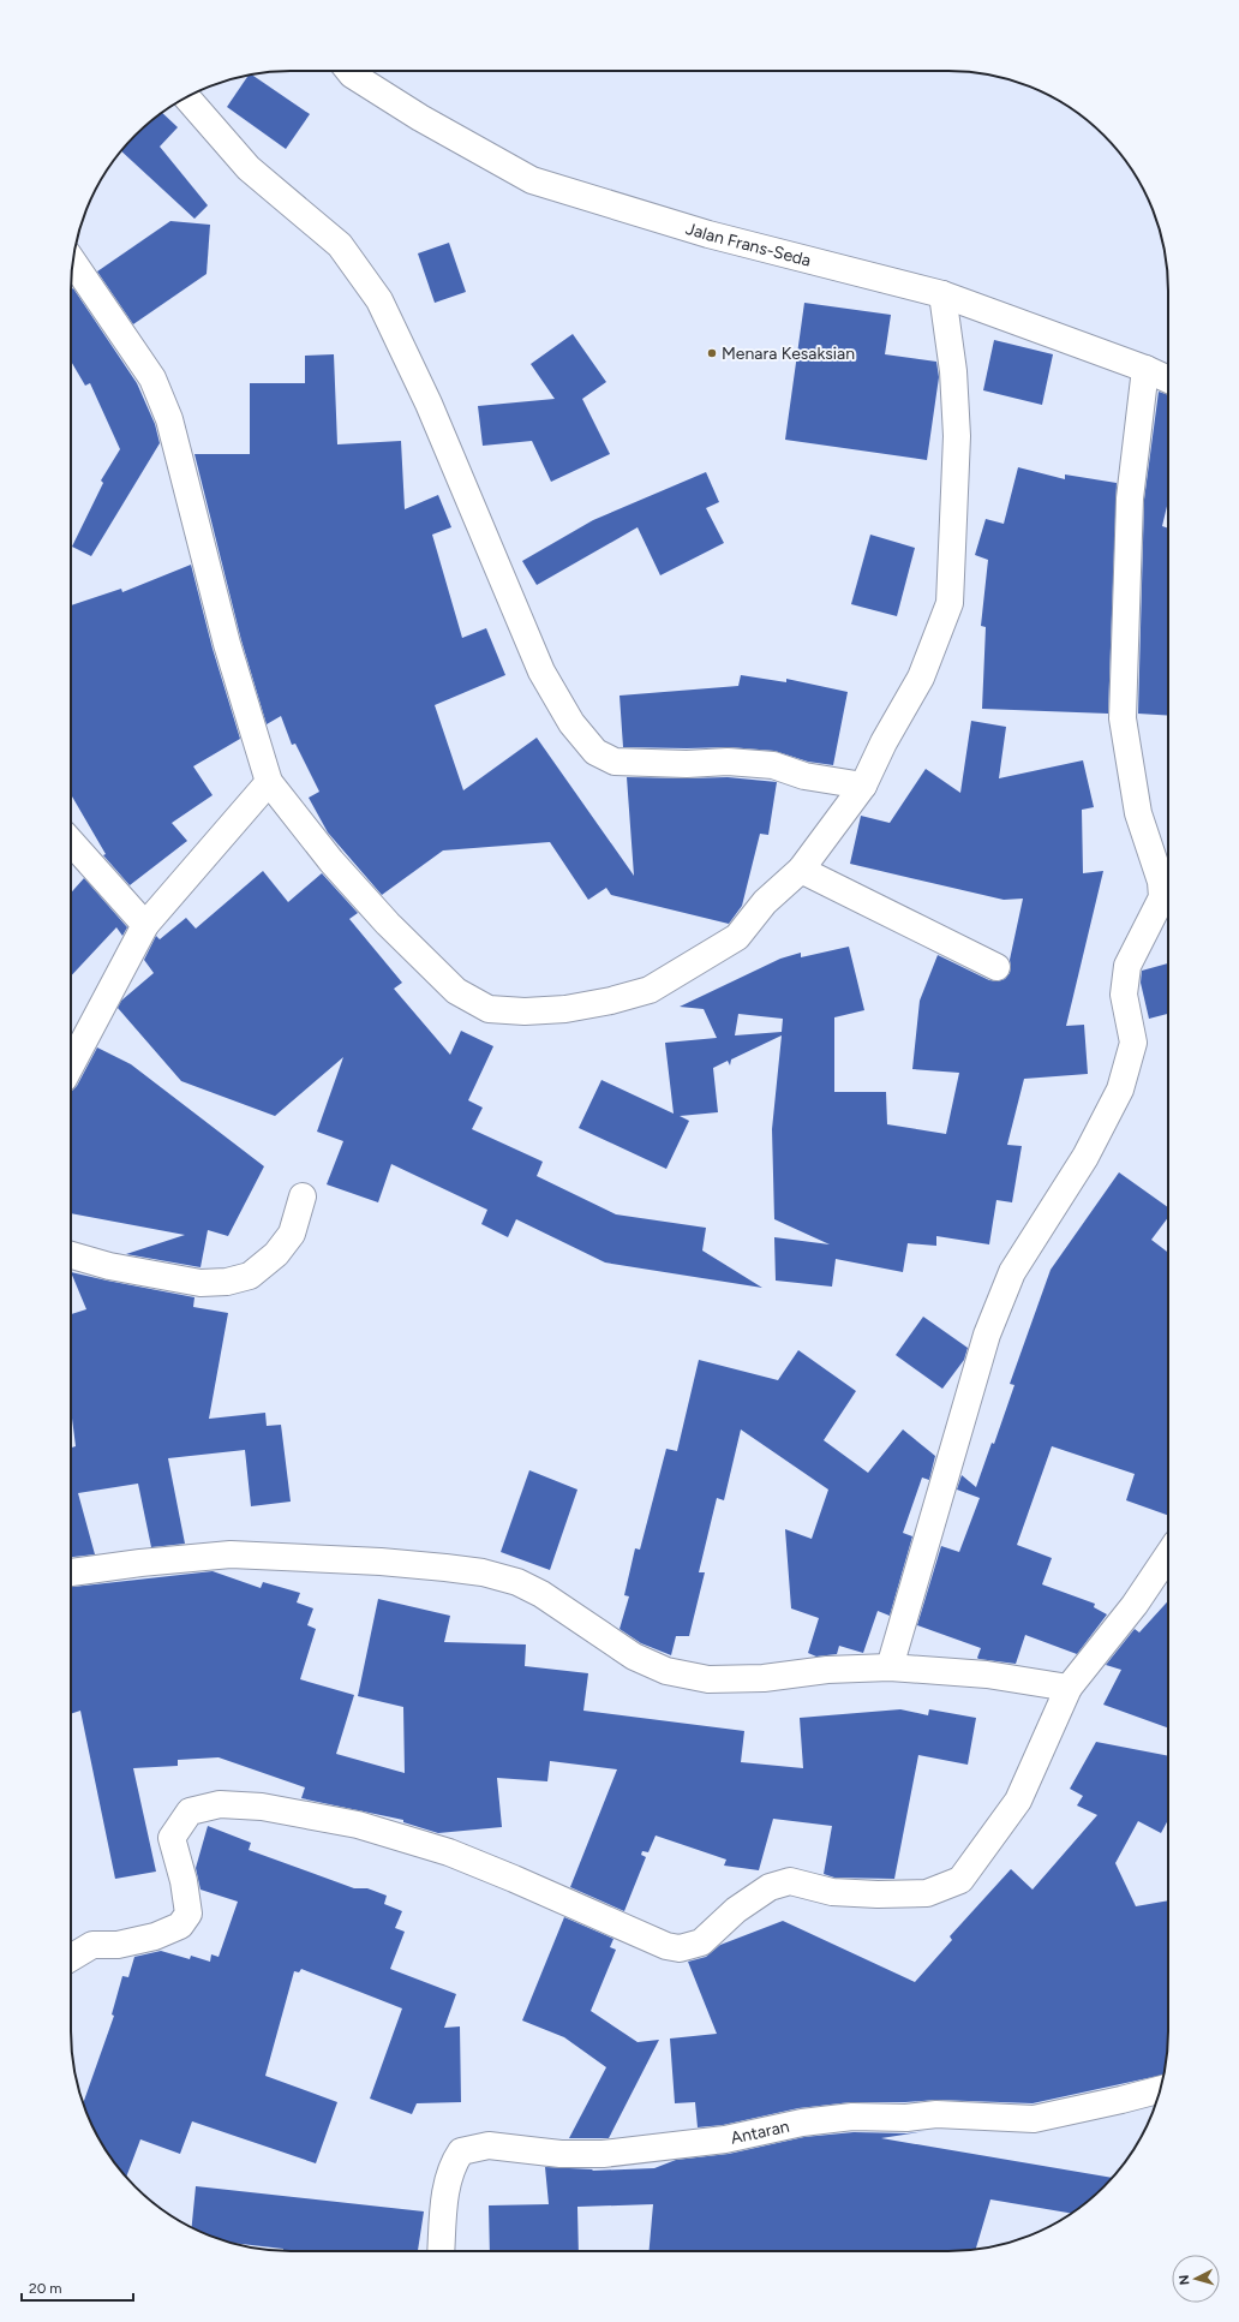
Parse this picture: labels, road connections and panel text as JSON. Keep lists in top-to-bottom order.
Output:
{
  "streets": {
    "street": ["Jalan Frans-Seda", "Antaran"]
  },
  "places": ["Menara Kesaksian"],
  "scale_bar": "20 m",
  "north": "left"
}
